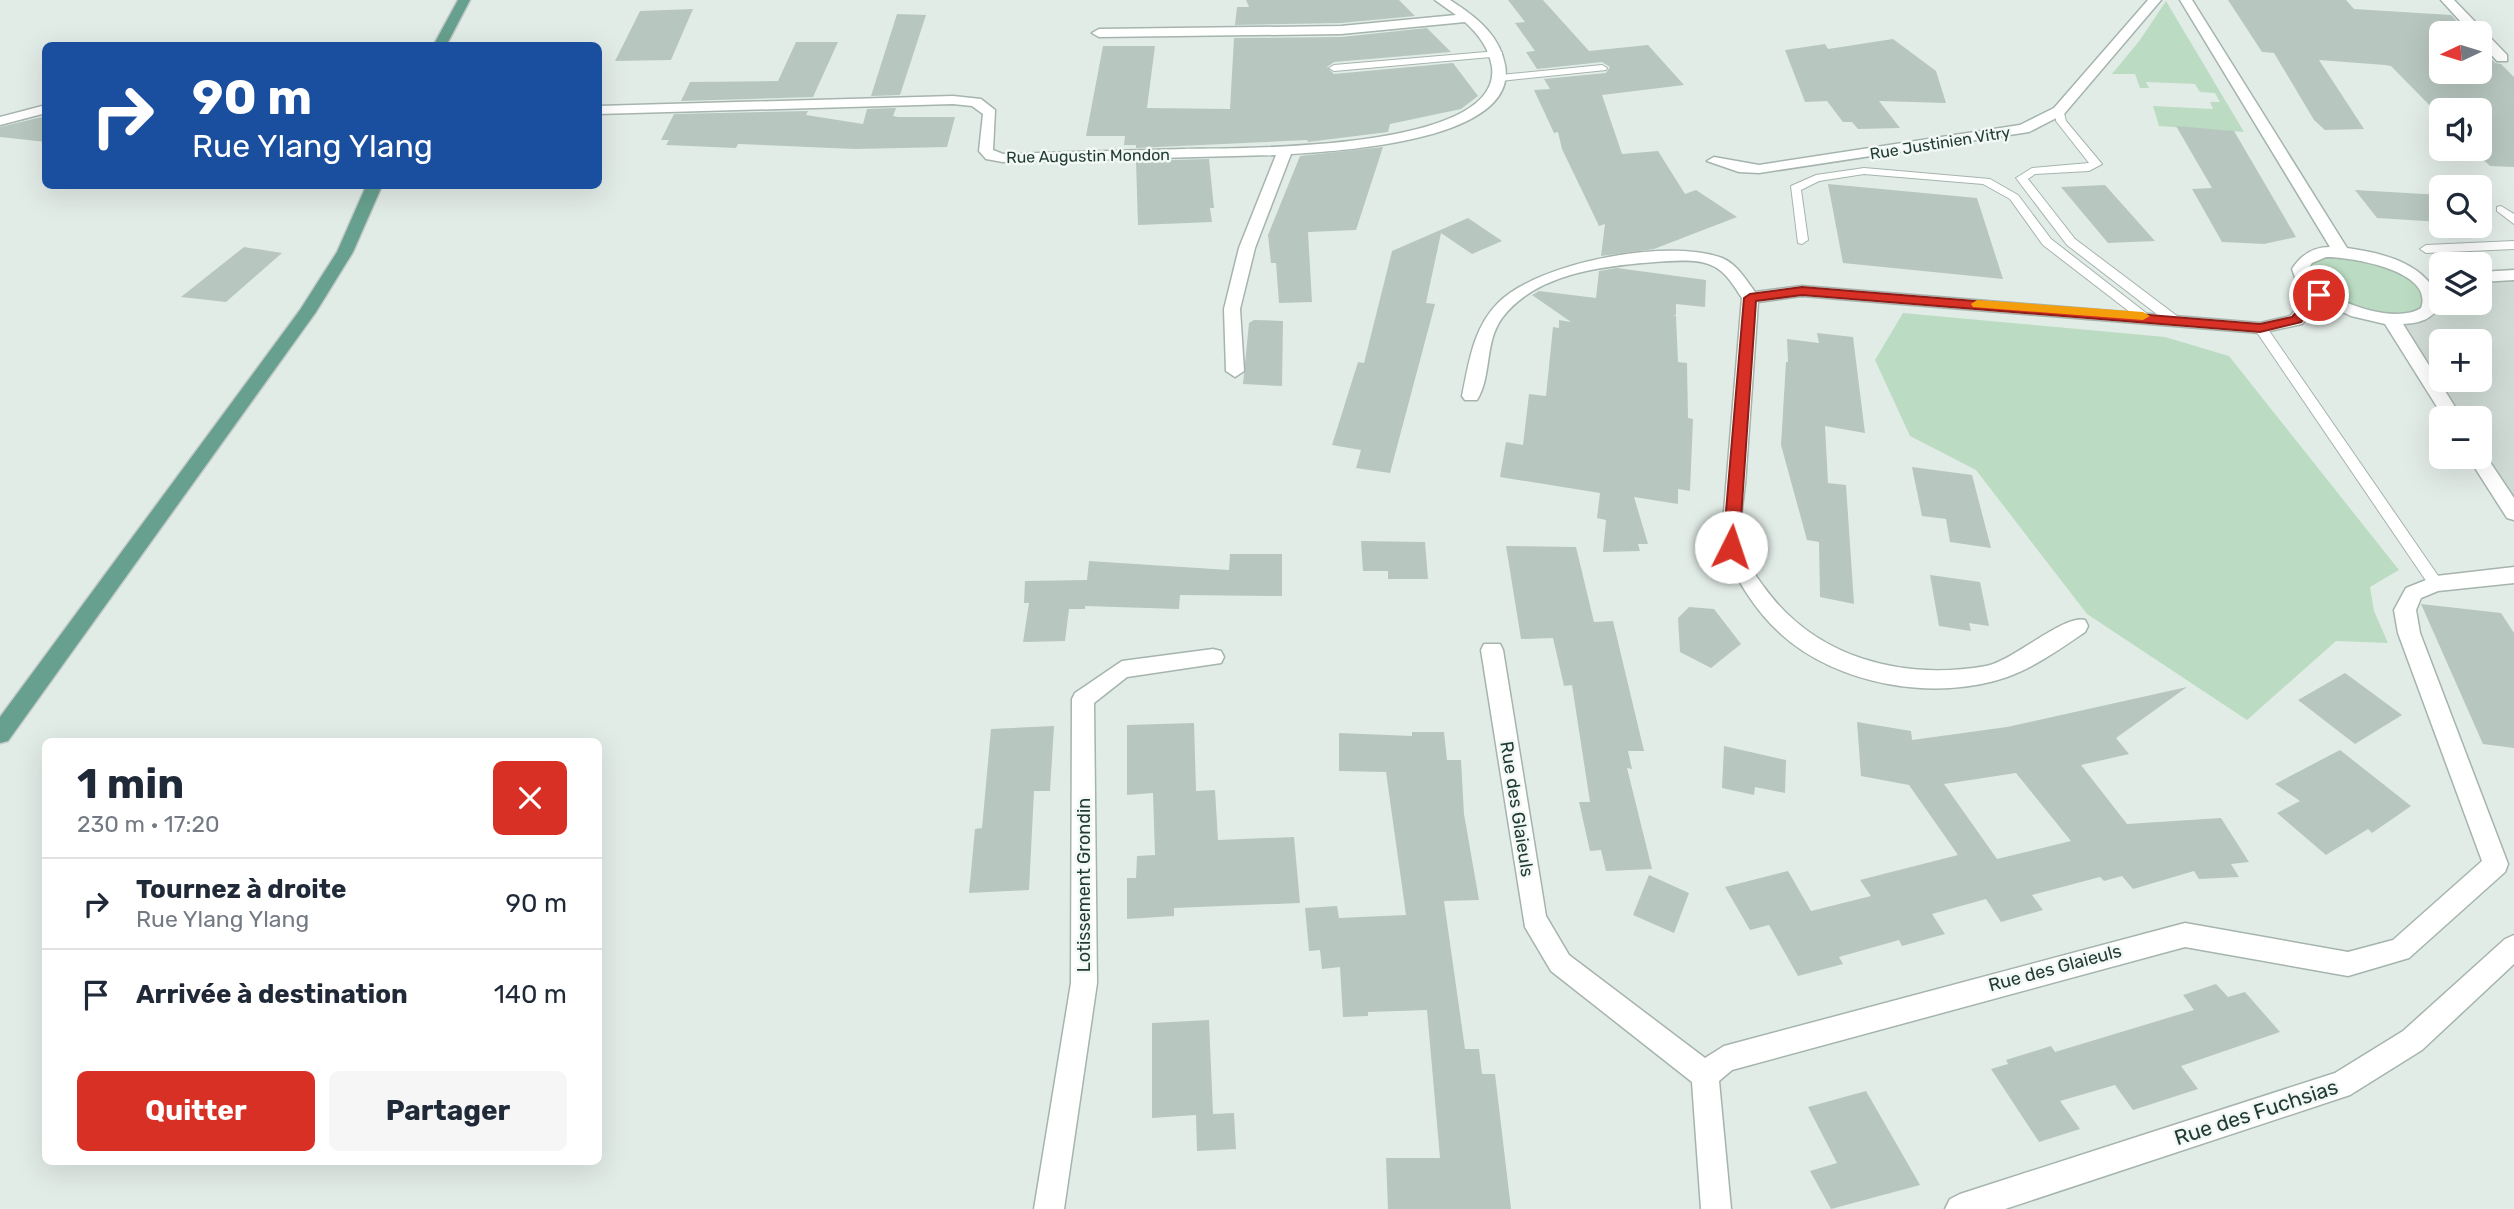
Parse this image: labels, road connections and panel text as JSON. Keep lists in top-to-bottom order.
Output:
{
  "streets": {
    "street": [
      "Rue Justinien Vitry",
      "Rue Augustin Mondon",
      "Rue des Glaieuls",
      "Lotissement Grondin",
      "Rue des Fuchsias"
    ]
  },
  "north": "left",
  "page": {
    "map_buttons": ["+", "−"],
    "turn": ["90 m", "Rue Ylang Ylang"],
    "heading": ["1 min", "230 m · 17:20"],
    "list": [
      {
        "name": "Tournez à droite",
        "note": "Rue Ylang Ylang",
        "value": "90 m"
      },
      {
        "name": "Arrivée à destination",
        "value": "140 m"
      }
    ],
    "buttons": ["Quitter", "Partager"]
  }
}
